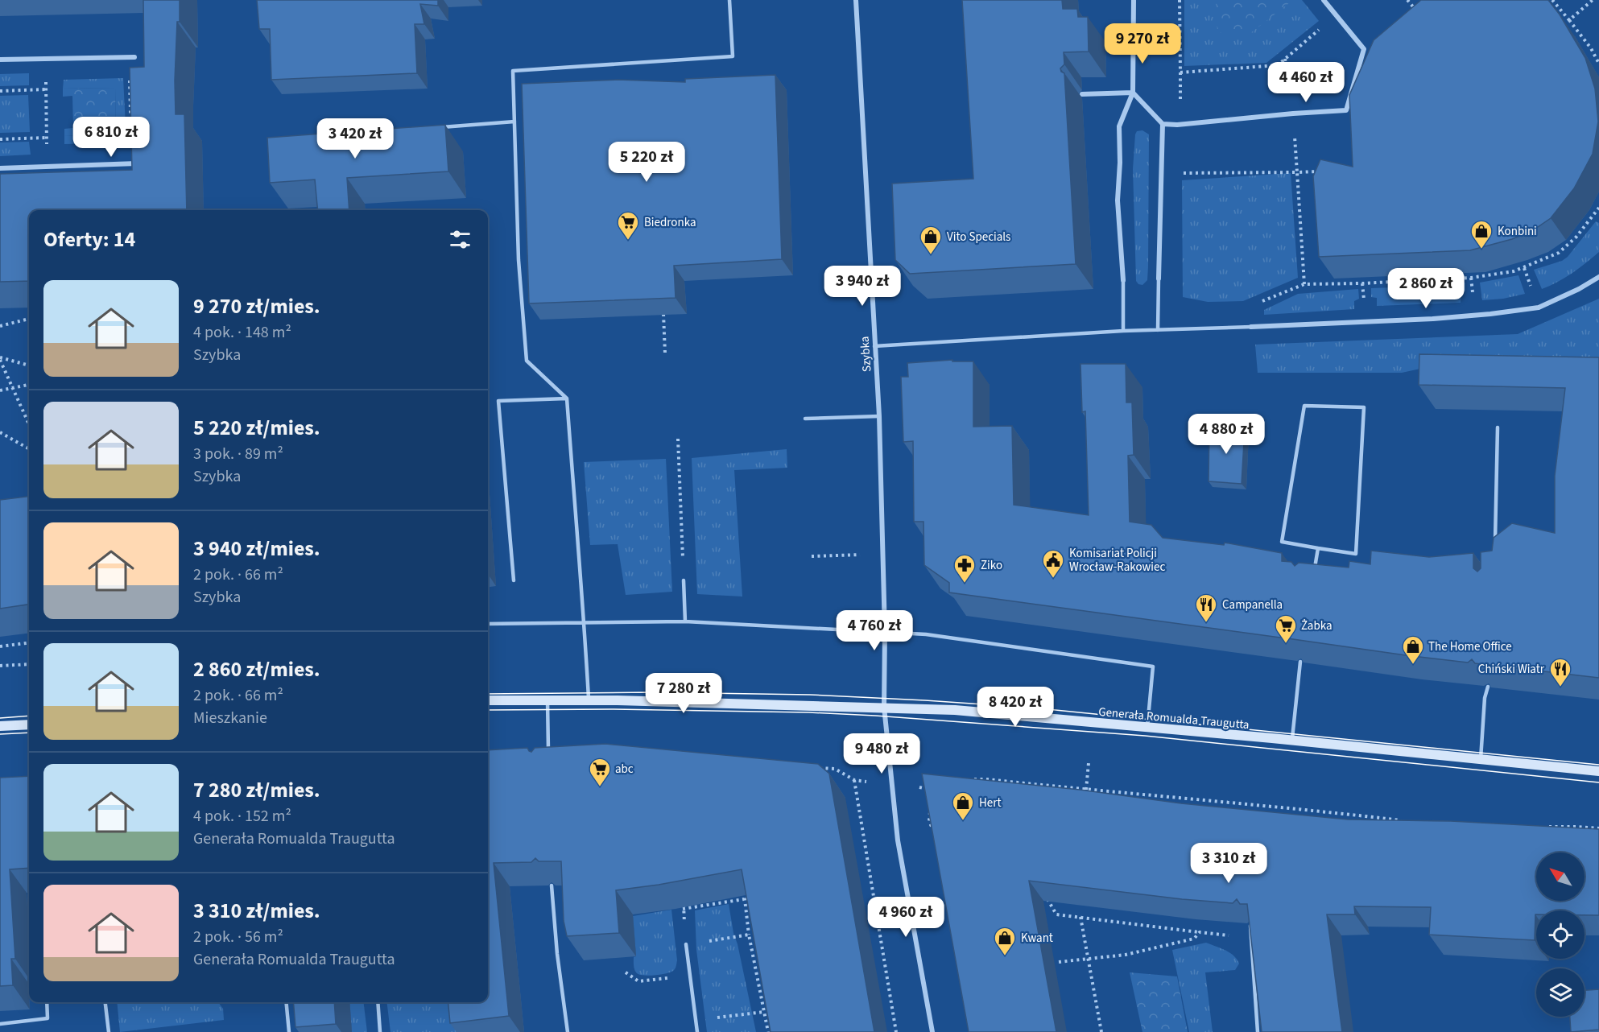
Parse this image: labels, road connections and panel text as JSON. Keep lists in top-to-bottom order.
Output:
{
  "streets": {
    "main road": ["Generała Romualda Traugutta"],
    "street": ["Szybka"]
  },
  "crossings": [
    ["Szybka", "Generała Romualda Traugutta"]
  ],
  "places": {
    "supermarket": ["Biedronka", "Żabka", "abc"],
    "shop": [
      "Konbini",
      "Vito Specials",
      "The Home Office",
      "Hert",
      "Kwant"
    ],
    "public building": ["Komisariat Policji Wrocław-Rakowiec"],
    "pharmacy": ["Ziko"],
    "restaurant": ["Campanella", "Chiński Wiatr"]
  },
  "north": "top left",
  "page": {
    "price": [
      "9 270 zł",
      "4 460 zł",
      "6 810 zł",
      "3 420 zł",
      "5 220 zł",
      "3 940 zł",
      "2 860 zł",
      "4 880 zł",
      "4 760 zł",
      "7 280 zł",
      "8 420 zł",
      "9 480 zł",
      "3 310 zł",
      "4 960 zł"
    ],
    "heading": "Oferty: 14",
    "list": [
      {
        "name": "9 270 zł/mies.",
        "note": "4 pok. · 148 m² · Szybka"
      },
      {
        "name": "5 220 zł/mies.",
        "note": "3 pok. · 89 m² · Szybka"
      },
      {
        "name": "3 940 zł/mies.",
        "note": "2 pok. · 66 m² · Szybka"
      },
      {
        "name": "2 860 zł/mies.",
        "note": "2 pok. · 66 m² · Mieszkanie"
      },
      {
        "name": "7 280 zł/mies.",
        "note": "4 pok. · 152 m² · Generała Romualda Traugutta"
      },
      {
        "name": "3 310 zł/mies.",
        "note": "2 pok. · 56 m² · Generała Romualda Traugutta"
      }
    ]
  }
}
